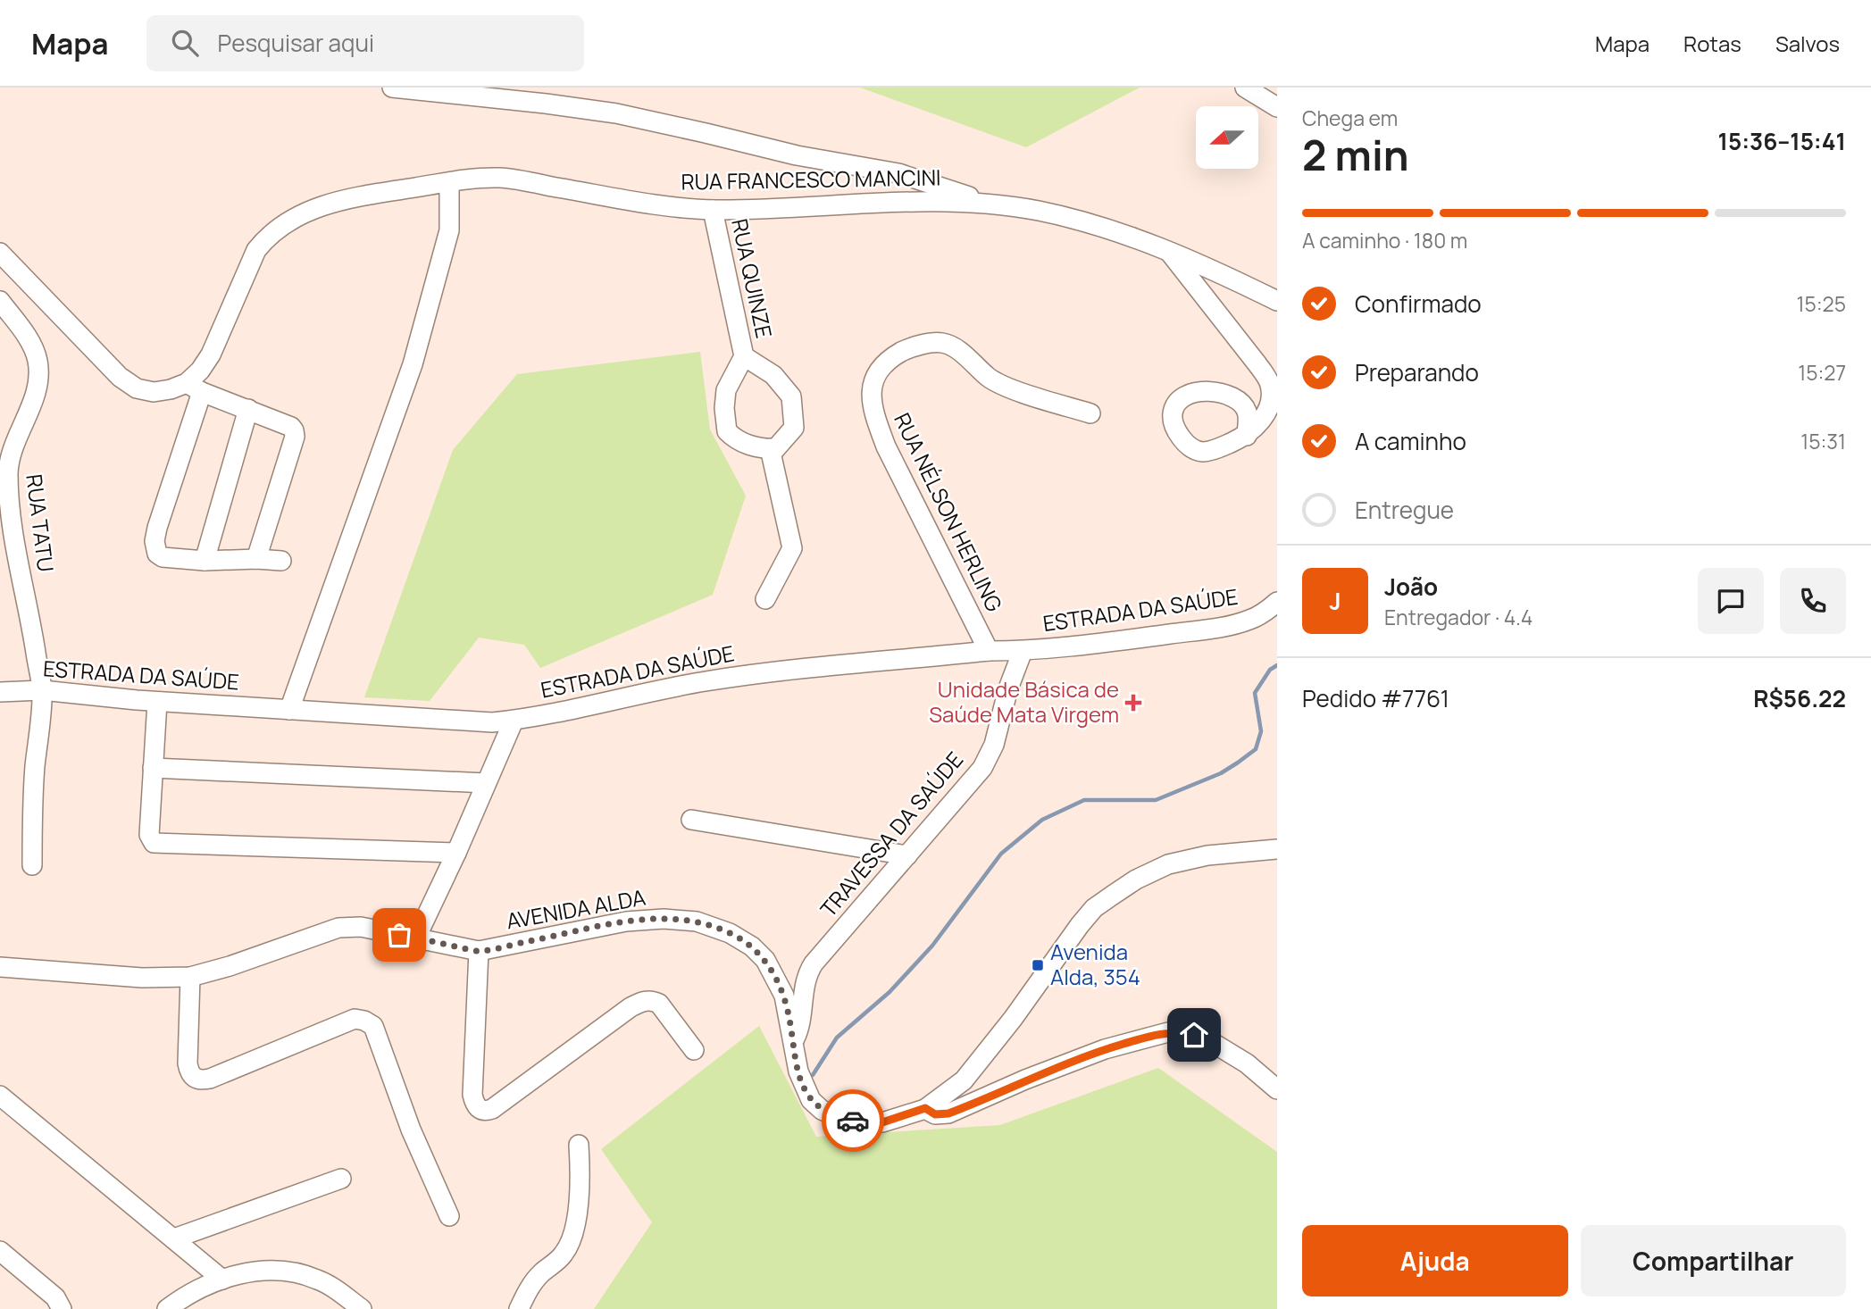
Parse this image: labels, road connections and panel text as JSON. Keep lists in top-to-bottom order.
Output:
{
  "streets": {
    "street": [
      "RUA FRANCESCO MANCINI",
      "RUA QUINZE",
      "RUA NÉLSON HERLING",
      "RUA TATU",
      "ESTRADA DA SAÚDE",
      "TRAVESSA DA SAÚDE",
      "AVENIDA ALDA"
    ]
  },
  "crossings": [
    ["RUA FRANCESCO MANCINI", "RUA QUINZE"],
    ["RUA NÉLSON HERLING", "ESTRADA DA SAÚDE"],
    ["RUA TATU", "ESTRADA DA SAÚDE"],
    ["ESTRADA DA SAÚDE", "TRAVESSA DA SAÚDE"],
    ["TRAVESSA DA SAÚDE", "AVENIDA ALDA"]
  ],
  "places": {
    "health": ["Unidade Básica de Saúde Mata Virgem"],
    "transit": ["Avenida Alda, 354"]
  },
  "north": "left",
  "page": {
    "header": "Mapa",
    "search": "Pesquisar aqui",
    "nav": ["Mapa", "Rotas", "Salvos"],
    "heading": ["2 min", "Chega em", "15:36–15:41"],
    "panel": [
      "João",
      "Entregador · 4.4",
      "Pedido #7761",
      "R$56.22"
    ],
    "bar": "A caminho · 180 m",
    "list": [
      ["Confirmado", "15:25"],
      ["Preparando", "15:27"],
      ["A caminho", "15:31"],
      "Entregue"
    ],
    "round": "J",
    "buttons": ["Ajuda", "Compartilhar"]
  }
}
